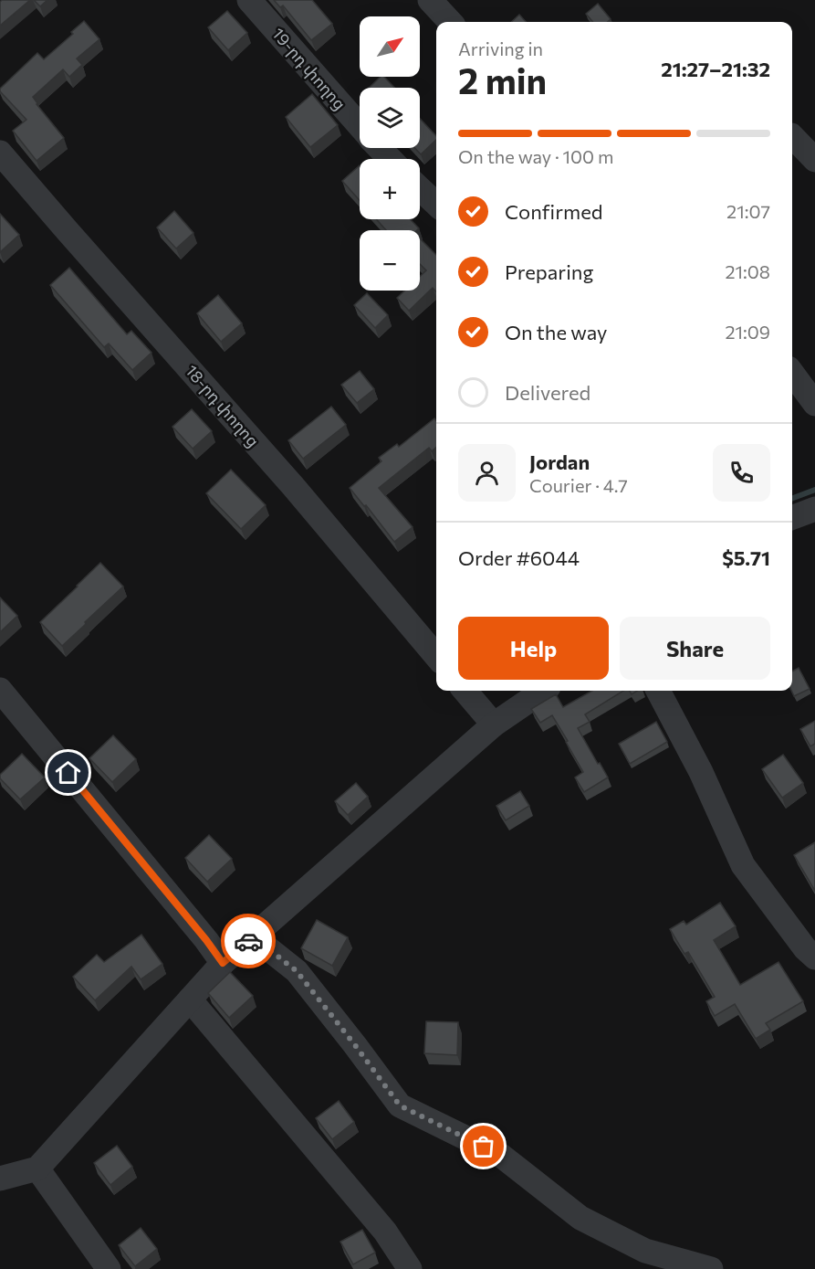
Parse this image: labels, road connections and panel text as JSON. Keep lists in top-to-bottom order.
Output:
{
  "streets": {
    "street": ["19-րդ փողոց", "18-րդ փողոց"]
  },
  "north": "top right",
  "page": {
    "map_buttons": ["+", "−"],
    "heading": ["2 min", "Arriving in", "21:27–21:32"],
    "panel": [
      "Jordan",
      "Courier · 4.7",
      "Order #6044",
      "$5.71"
    ],
    "bar": "On the way · 100 m",
    "list": [
      ["Confirmed", "21:07"],
      ["Preparing", "21:08"],
      ["On the way", "21:09"],
      "Delivered"
    ],
    "buttons": ["Help", "Share"]
  }
}
